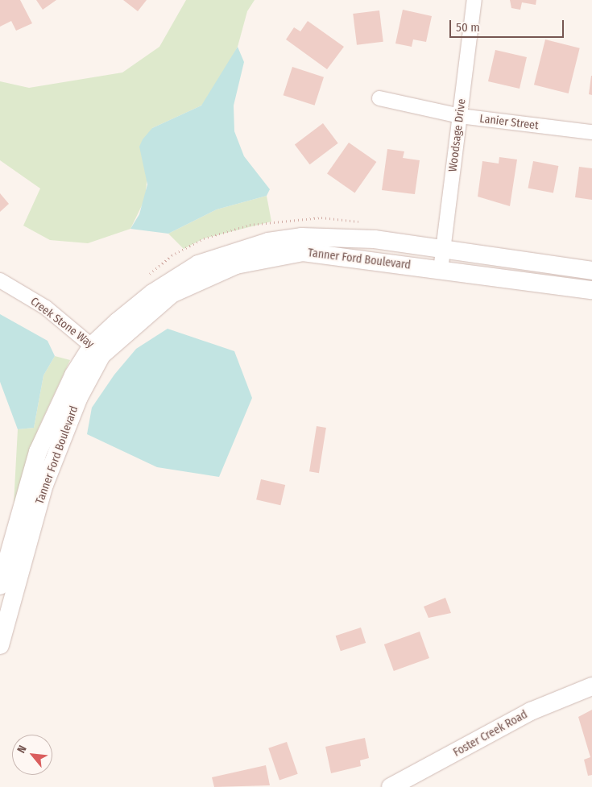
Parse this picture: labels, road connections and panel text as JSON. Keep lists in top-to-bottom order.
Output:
{
  "streets": {
    "street": [
      "Lanier Street",
      "Woodsage Drive",
      "Tanner Ford Boulevard",
      "Creek Stone Way",
      "Foster Creek Road"
    ]
  },
  "crossings": [
    ["Lanier Street", "Woodsage Drive"],
    ["Woodsage Drive", "Tanner Ford Boulevard"],
    ["Tanner Ford Boulevard", "Creek Stone Way"]
  ],
  "scale_bar": "50 m",
  "north": "top left"
}
